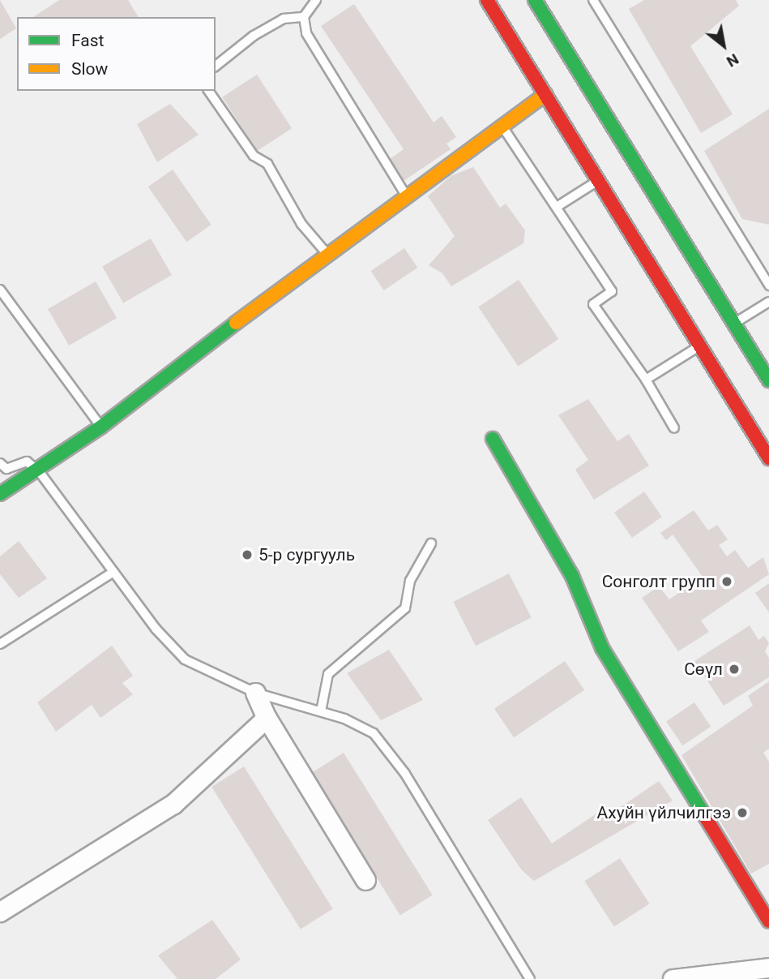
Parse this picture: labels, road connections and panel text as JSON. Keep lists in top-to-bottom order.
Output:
{
  "places": [
    "5-р сургууль",
    "Сонголт групп",
    "Сөүл",
    "Ахуйн үйлчилгээ"
  ],
  "legend": ["Fast", "Slow"],
  "north": "bottom right"
}
